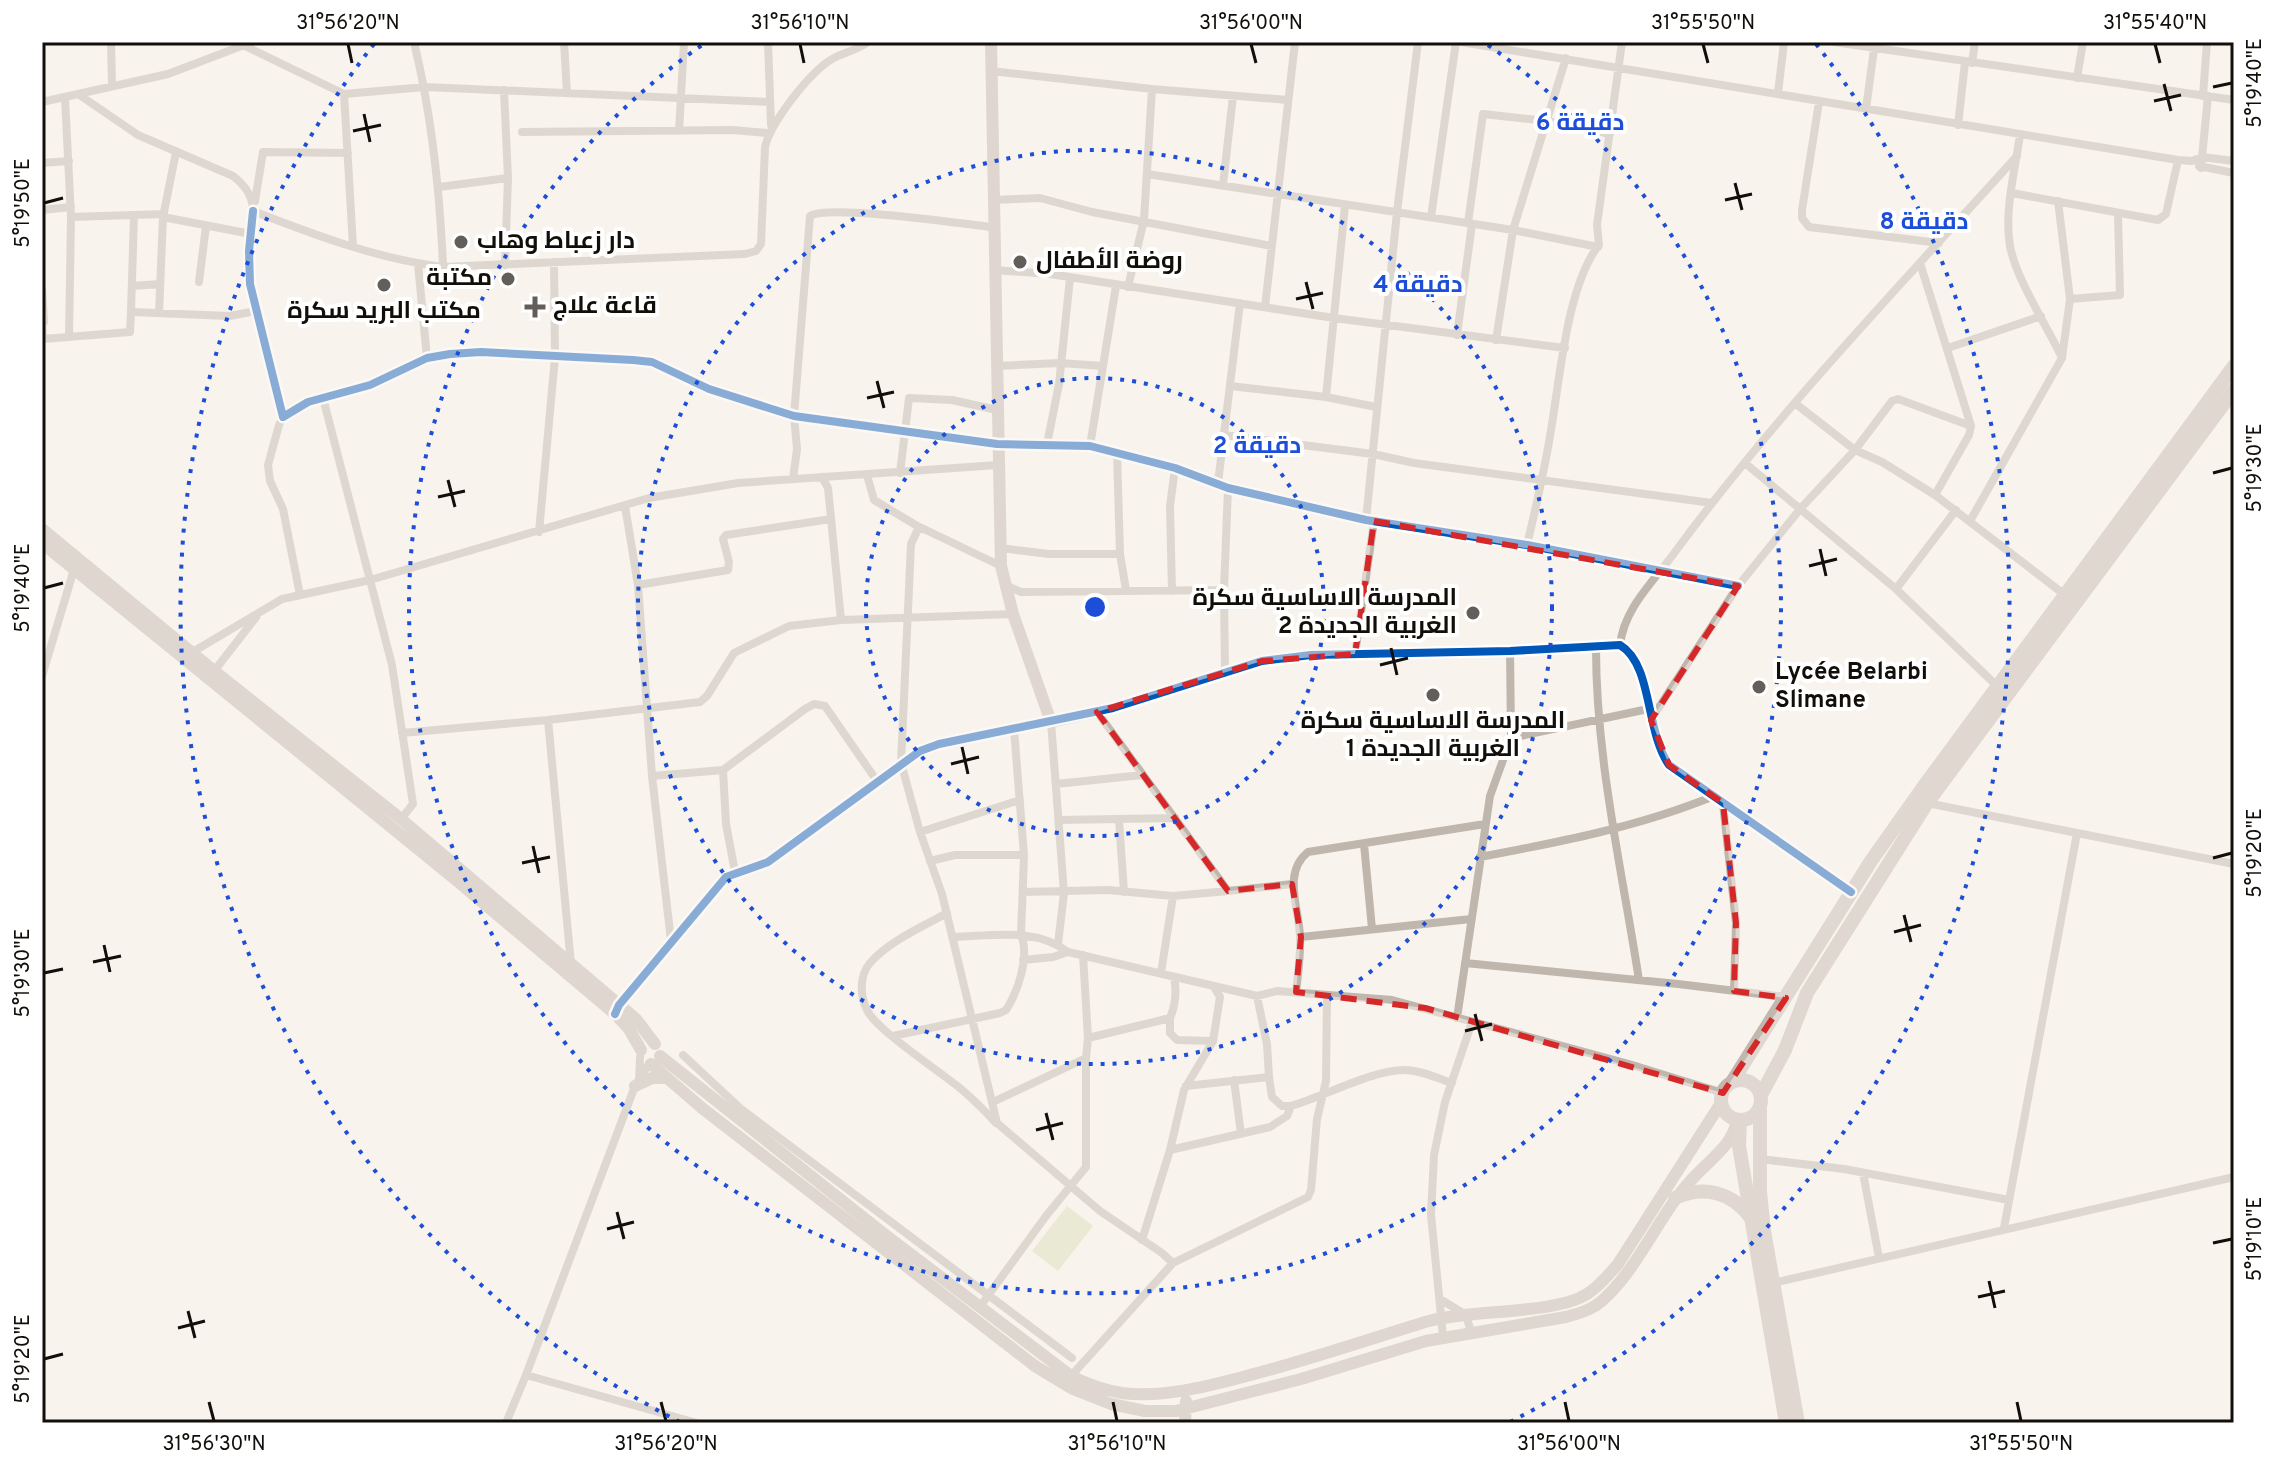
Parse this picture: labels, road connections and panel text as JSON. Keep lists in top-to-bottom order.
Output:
{
  "places": {
    "other": [
      "دار زعباط وهاب",
      "روضة الأطفال",
      "مكتبة",
      "مكتب البريد سكرة",
      "المدرسة الاساسية سكرة الغربية الجديدة 2",
      "Lycée Belarbi Slimane",
      "المدرسة الاساسية سكرة الغربية الجديدة 1"
    ],
    "health": ["قاعة علاج"]
  },
  "coordinates": [
    "31°56'20\"N",
    "31°56'10\"N",
    "31°56'00\"N",
    "31°55'50\"N",
    "31°55'40\"N",
    "5°19'40\"E",
    "5°19'50\"E",
    "5°19'30\"E",
    "5°19'20\"E",
    "5°19'10\"E",
    "31°56'30\"N"
  ],
  "rings": [
    "6 دقيقة",
    "8 دقيقة",
    "4 دقيقة",
    "2 دقيقة"
  ]
}
